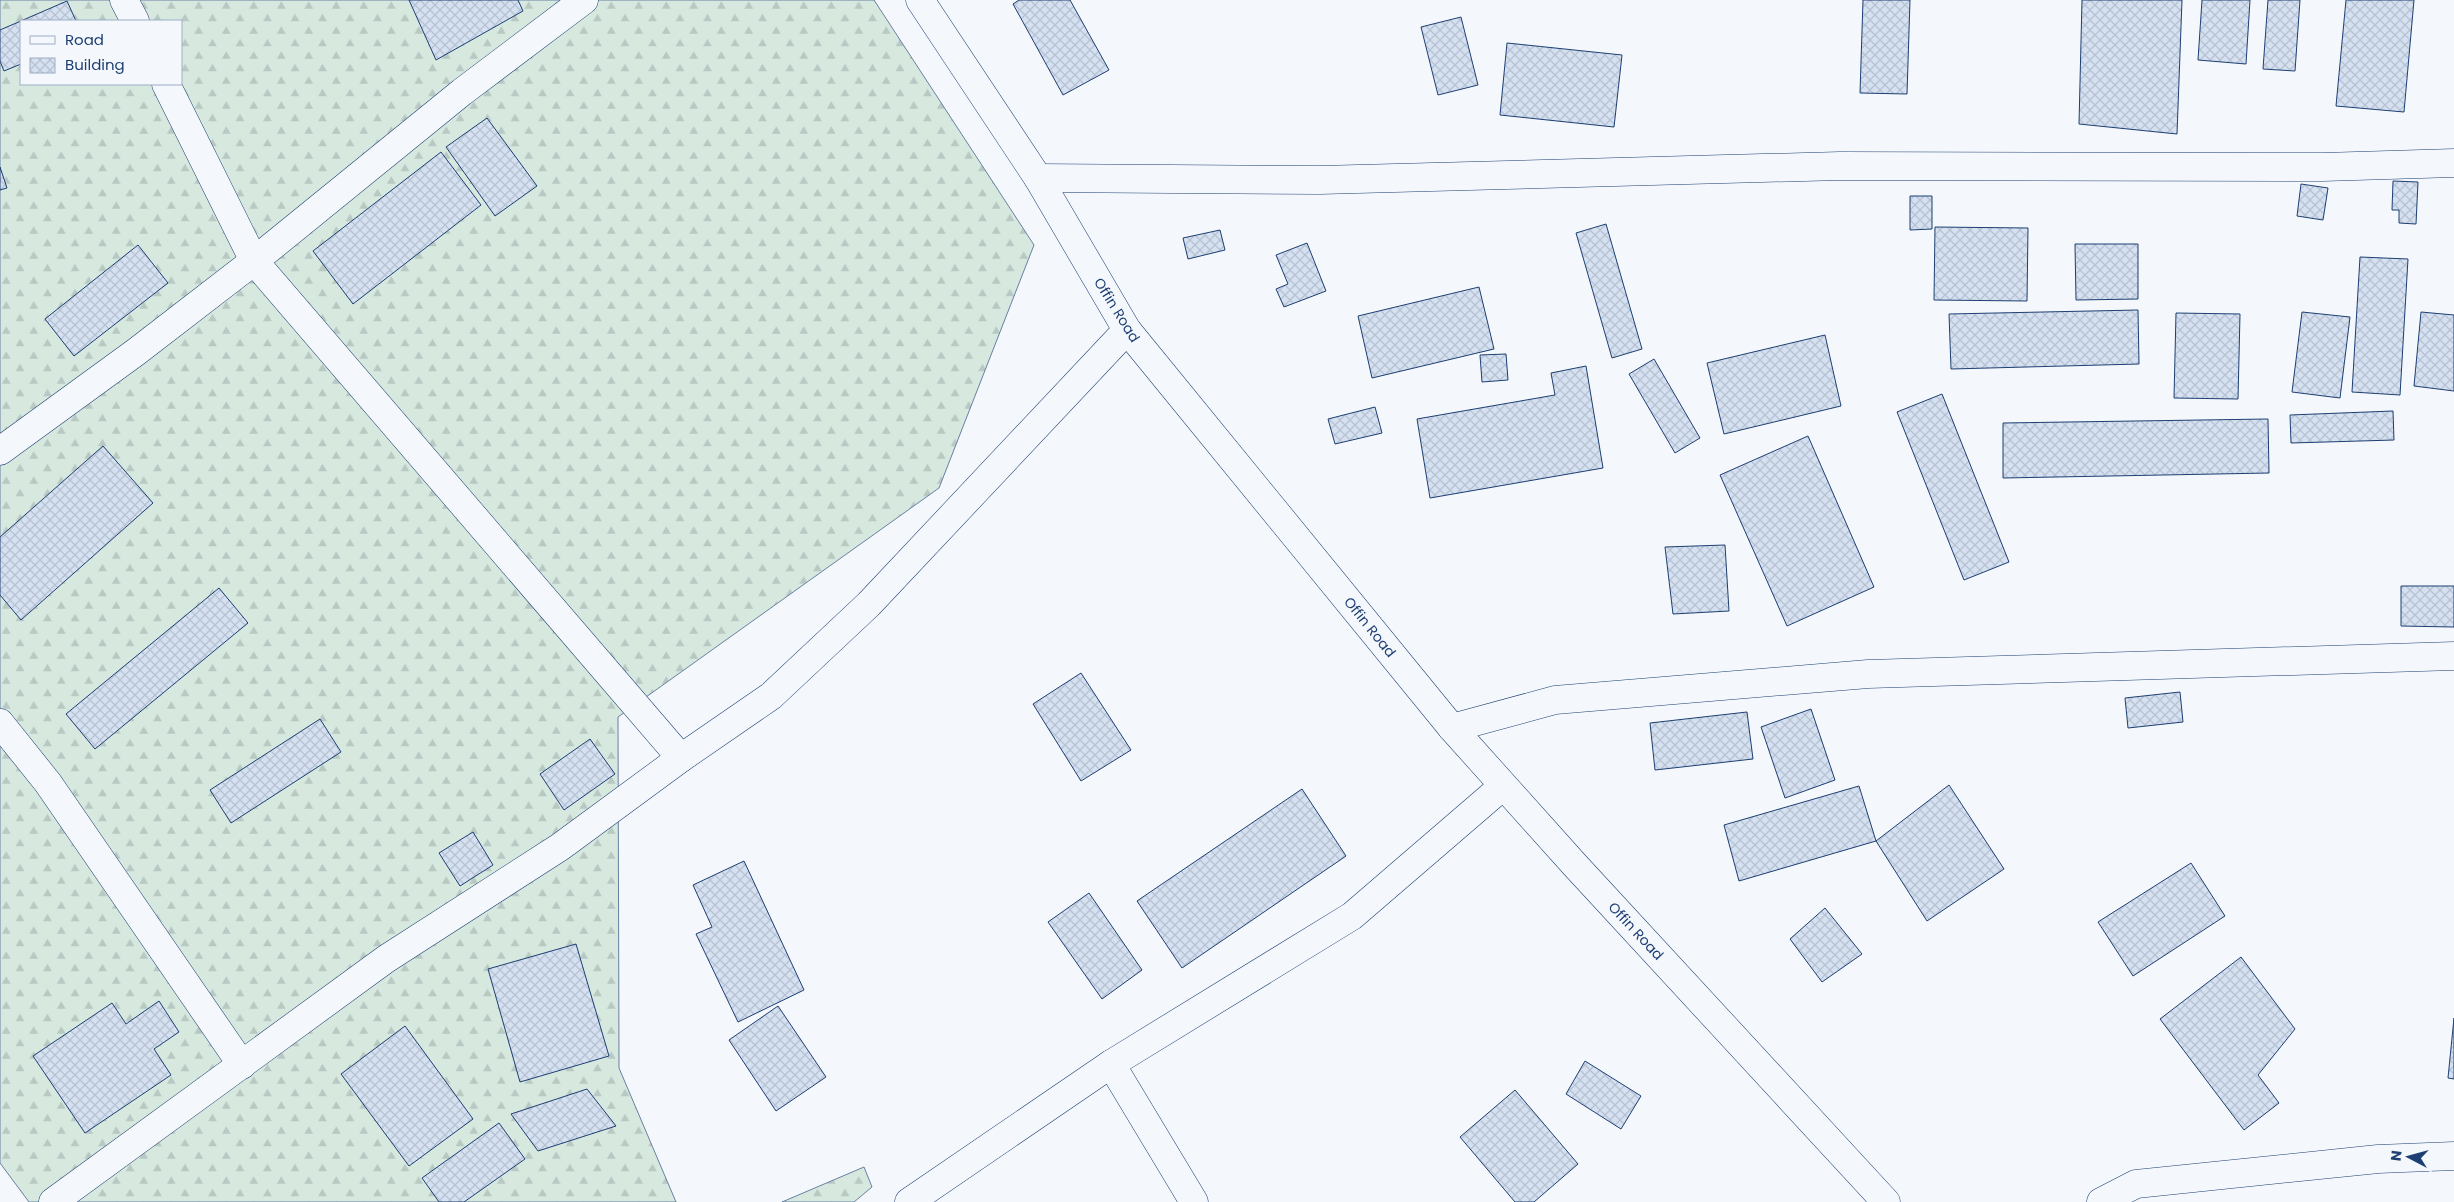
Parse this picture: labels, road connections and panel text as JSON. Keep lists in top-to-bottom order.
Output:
{
  "streets": {
    "street": ["Offin Road"]
  },
  "legend": ["Road", "Building"],
  "north": "left"
}
